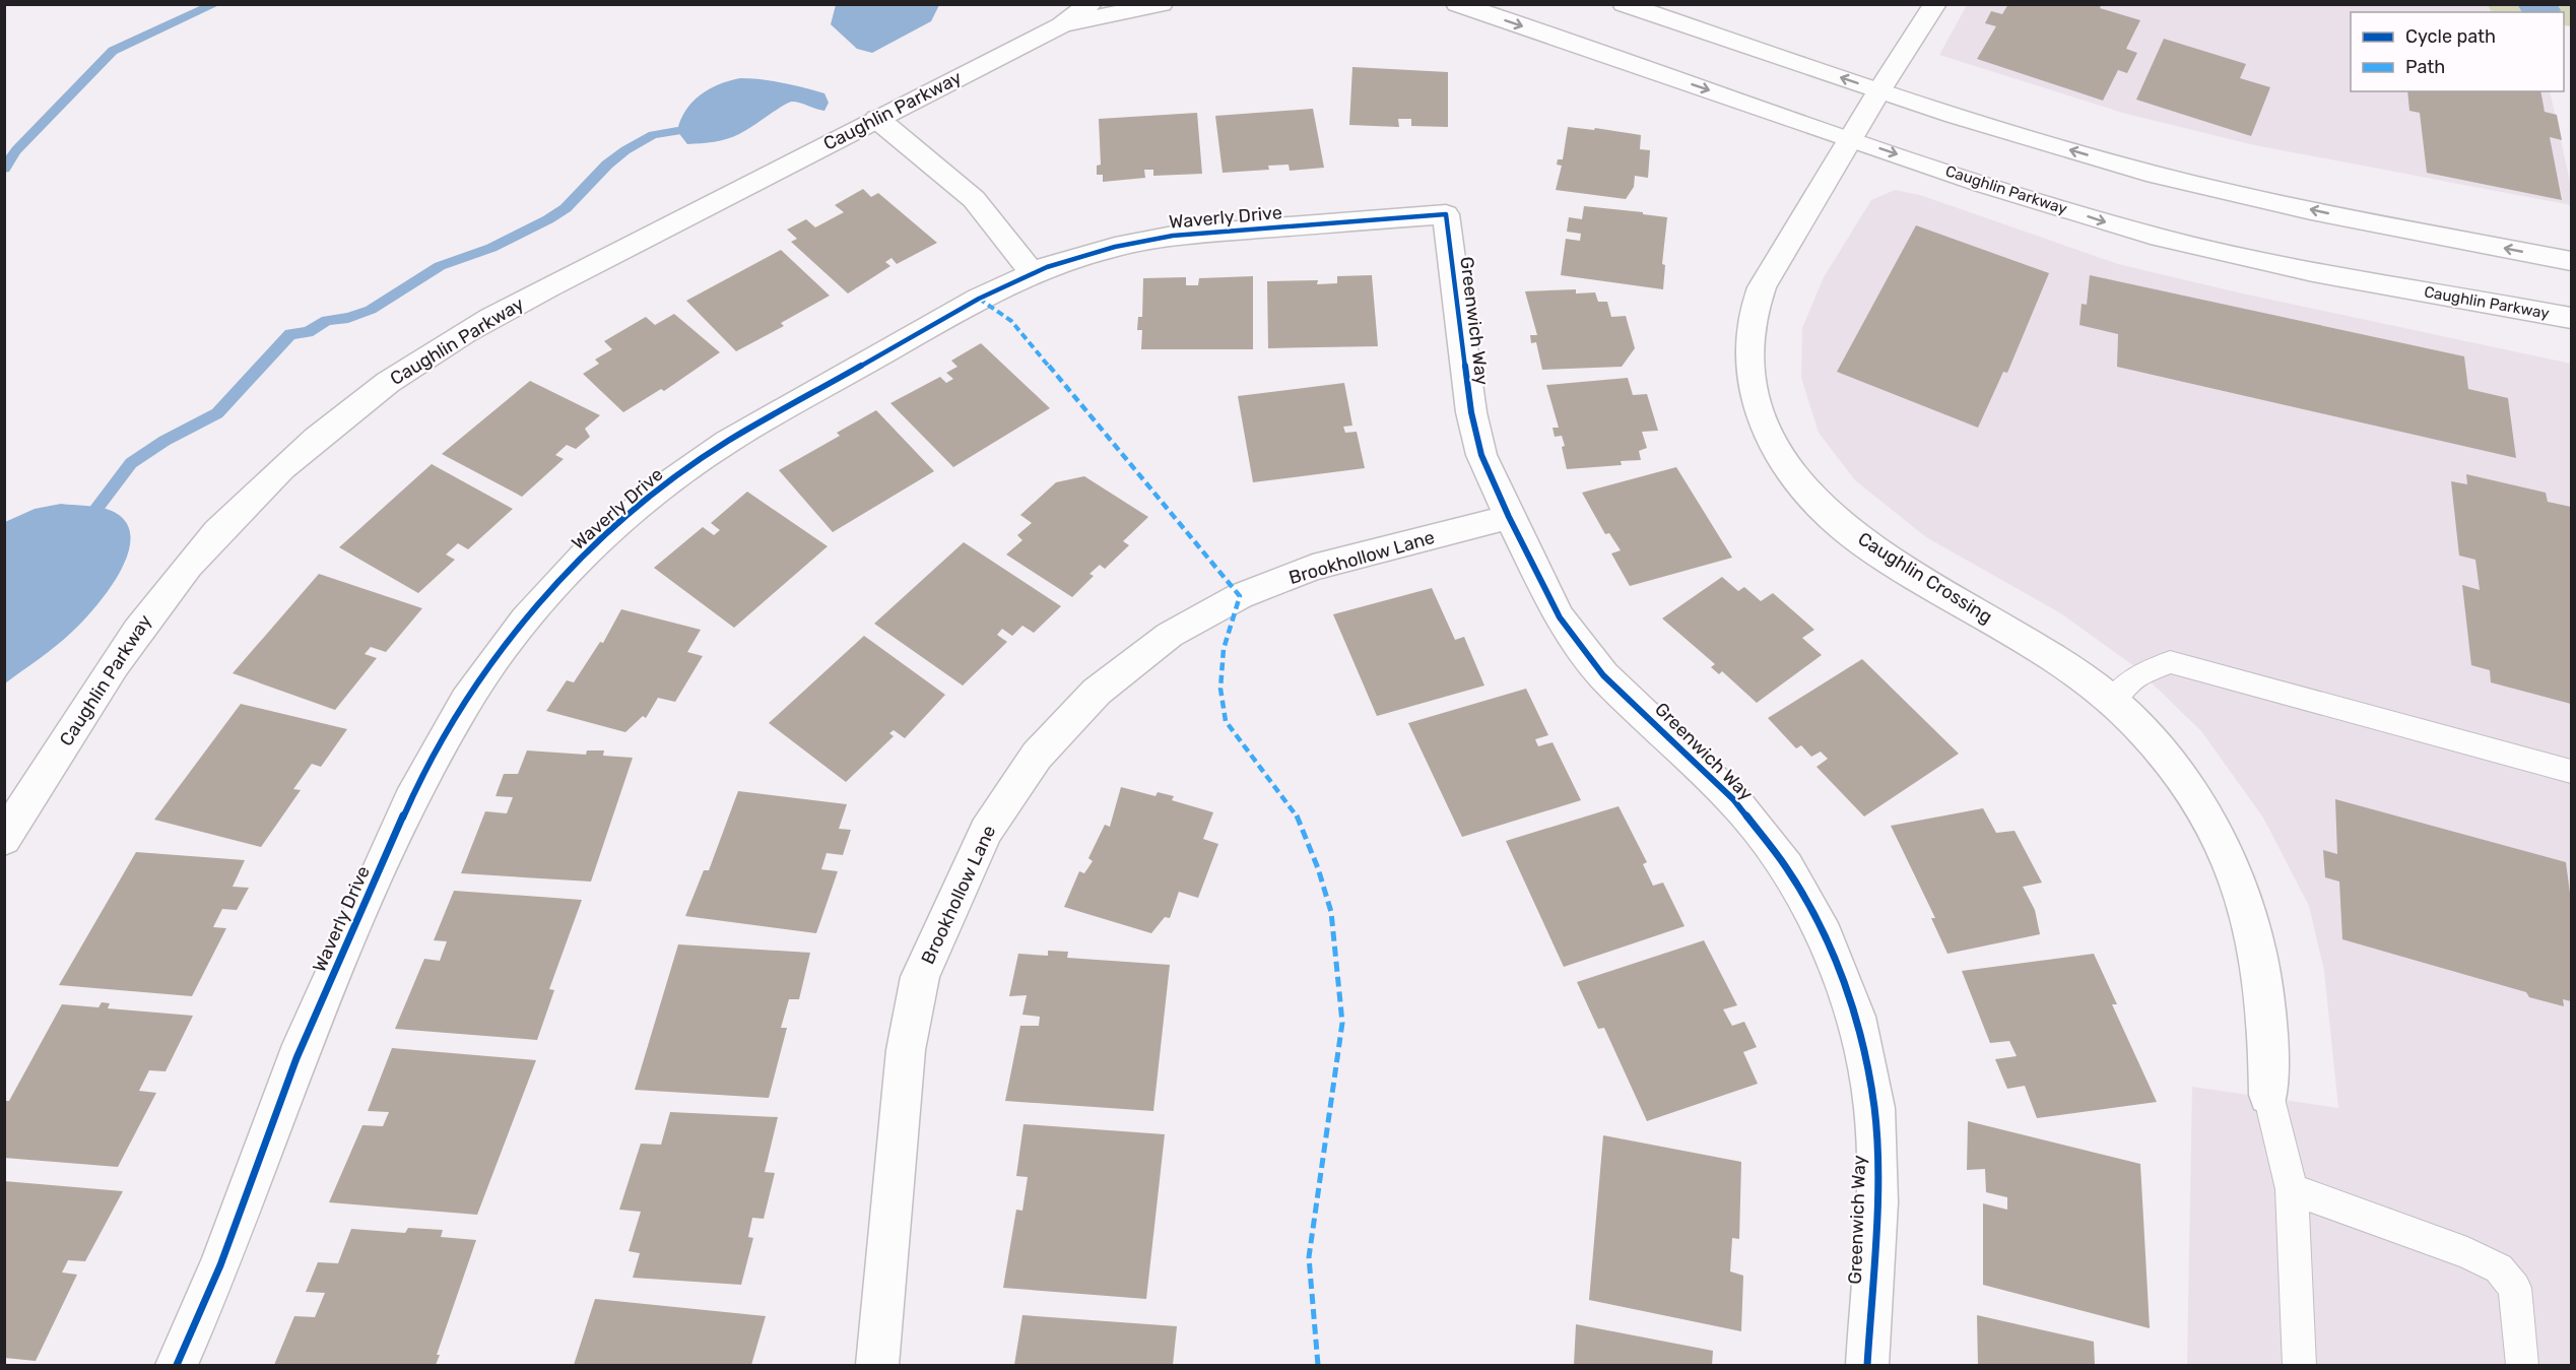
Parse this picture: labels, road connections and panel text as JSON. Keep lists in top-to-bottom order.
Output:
{
  "streets": {
    "street": [
      "Caughlin Parkway",
      "Waverly Drive",
      "Greenwich Way",
      "Brookhollow Lane",
      "Caughlin Crossing"
    ]
  },
  "crossings": [
    ["Caughlin Parkway", "Caughlin Crossing"],
    ["Waverly Drive", "Greenwich Way"],
    ["Greenwich Way", "Brookhollow Lane"]
  ],
  "legend": ["Cycle path", "Path"]
}
